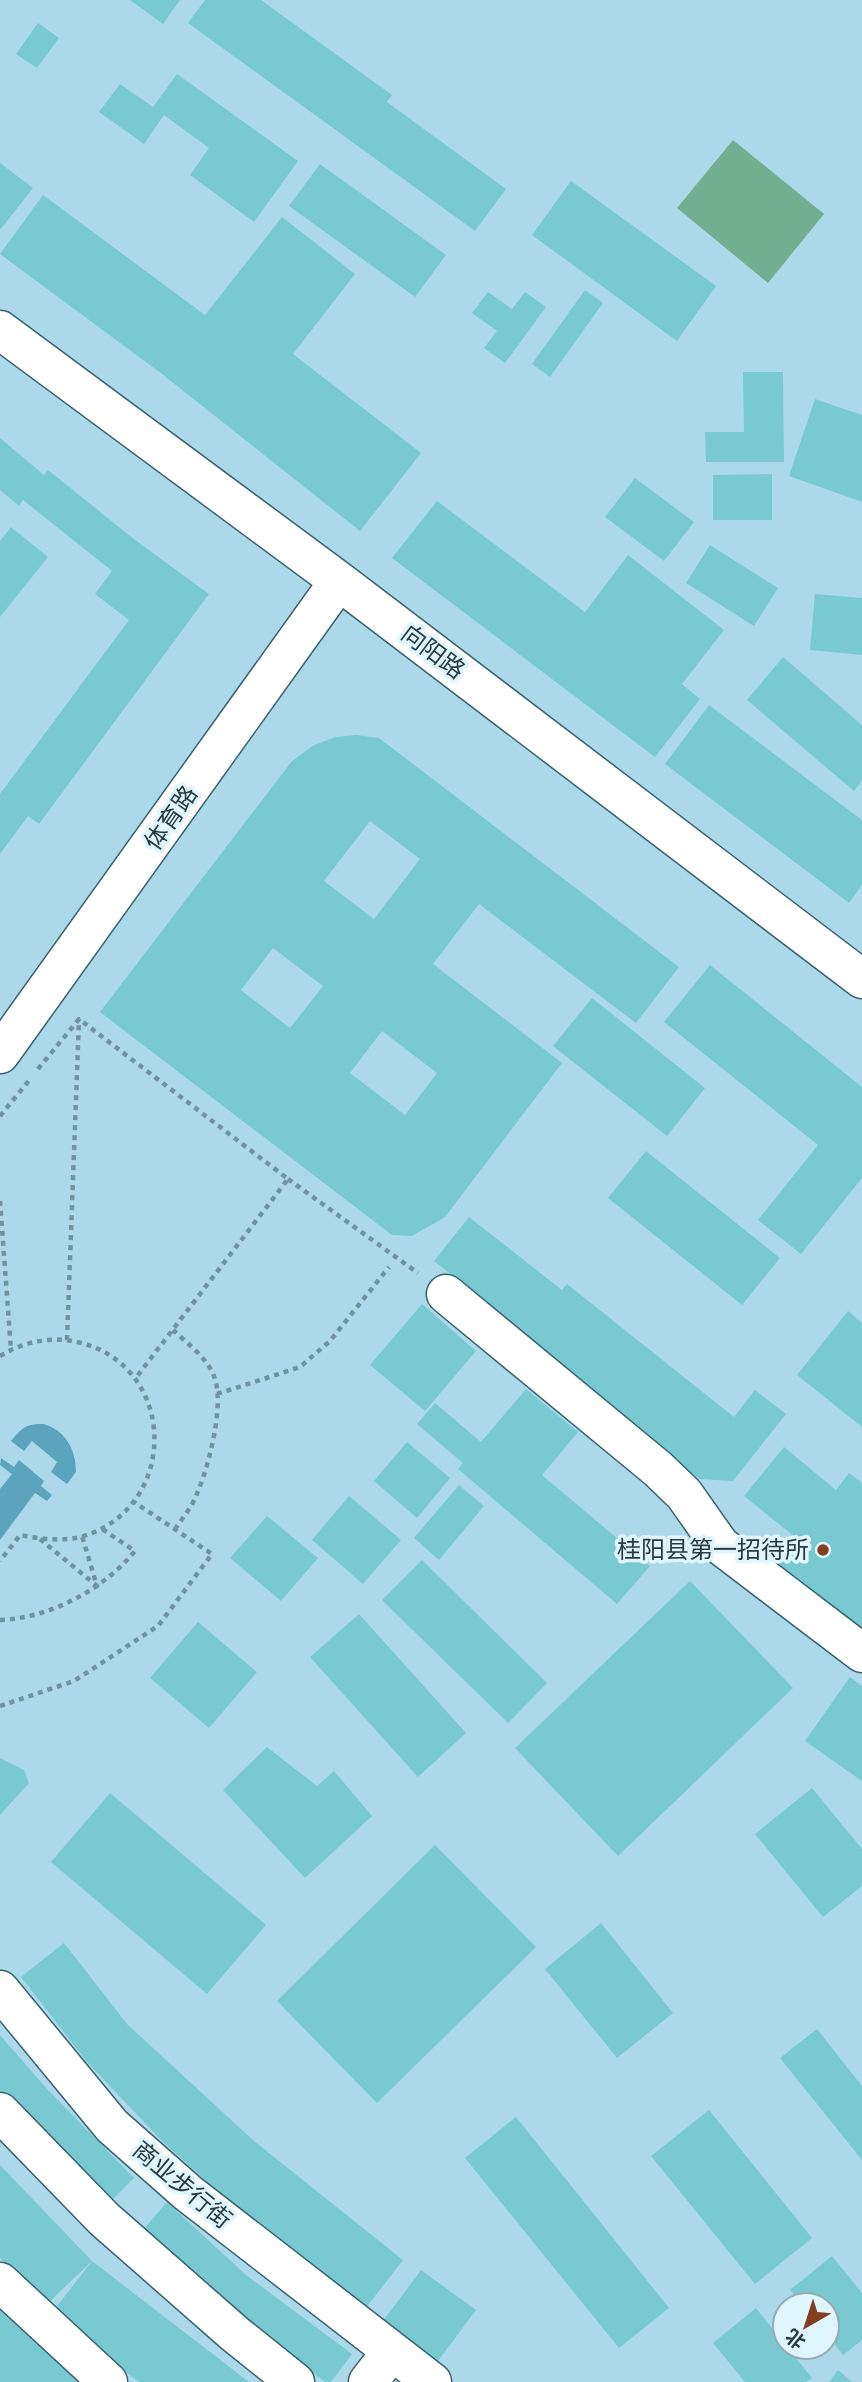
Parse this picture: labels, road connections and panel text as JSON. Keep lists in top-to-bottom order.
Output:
{
  "streets": {
    "street": ["向阳路", "体育路", "商业步行街"]
  },
  "crossings": [
    ["向阳路", "体育路"]
  ],
  "places": ["桂阳县第一招待所"],
  "north": "bottom left"
}
